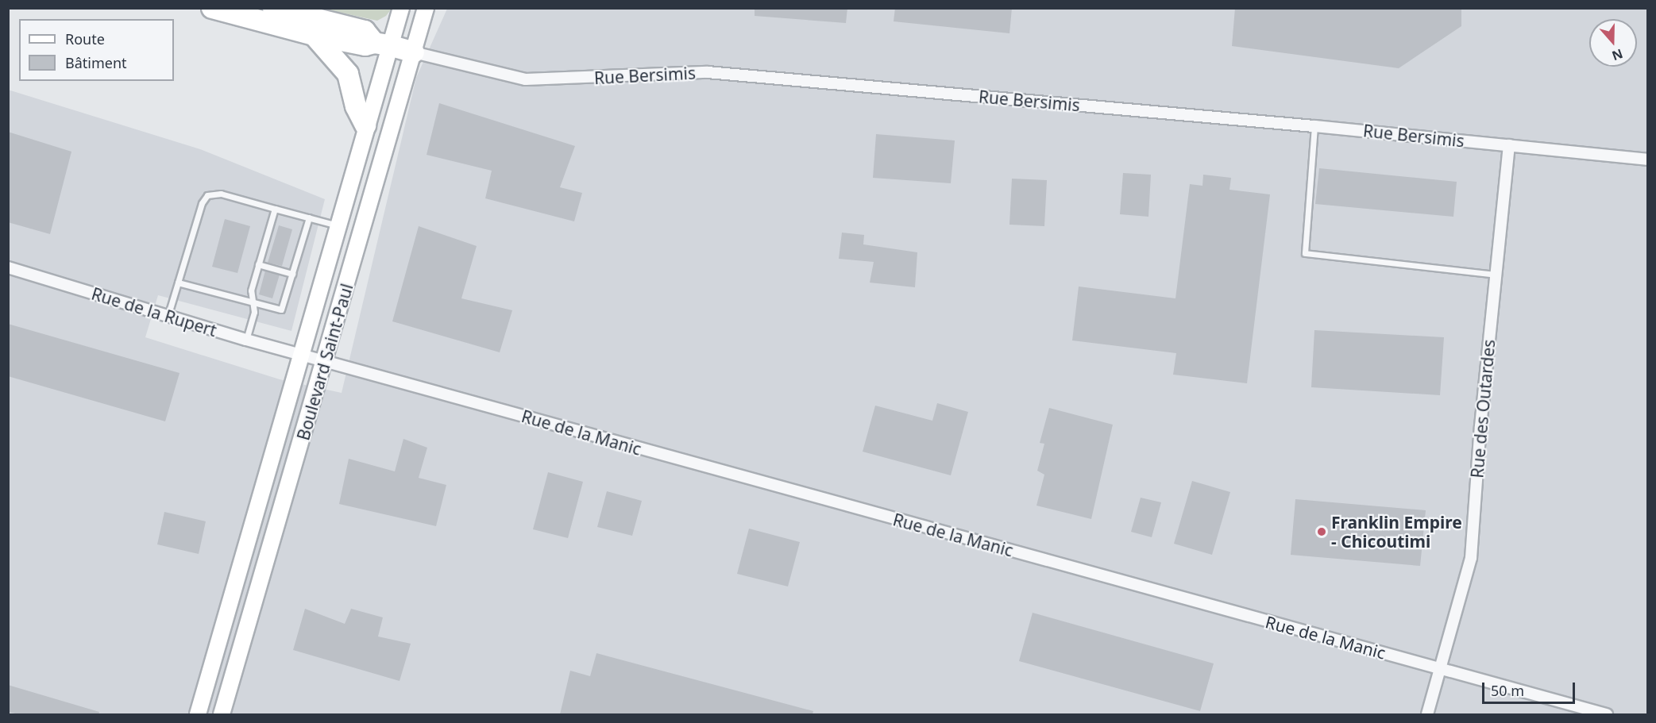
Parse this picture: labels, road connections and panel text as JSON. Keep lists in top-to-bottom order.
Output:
{
  "streets": {
    "main road": ["Boulevard Saint-Paul"],
    "street": [
      "Rue Bersimis",
      "Rue de la Rupert",
      "Rue des Outardes",
      "Rue de la Manic"
    ]
  },
  "crossings": [
    ["Rue Bersimis", "Boulevard Saint-Paul"],
    ["Rue Bersimis", "Rue des Outardes"],
    ["Rue de la Rupert", "Boulevard Saint-Paul"],
    ["Rue de la Rupert", "Rue de la Manic"],
    ["Boulevard Saint-Paul", "Rue de la Manic"],
    ["Rue des Outardes", "Rue de la Manic"]
  ],
  "places": ["Franklin Empire - Chicoutimi"],
  "legend": ["Route", "Bâtiment"],
  "scale_bar": "50 m",
  "north": "bottom"
}
